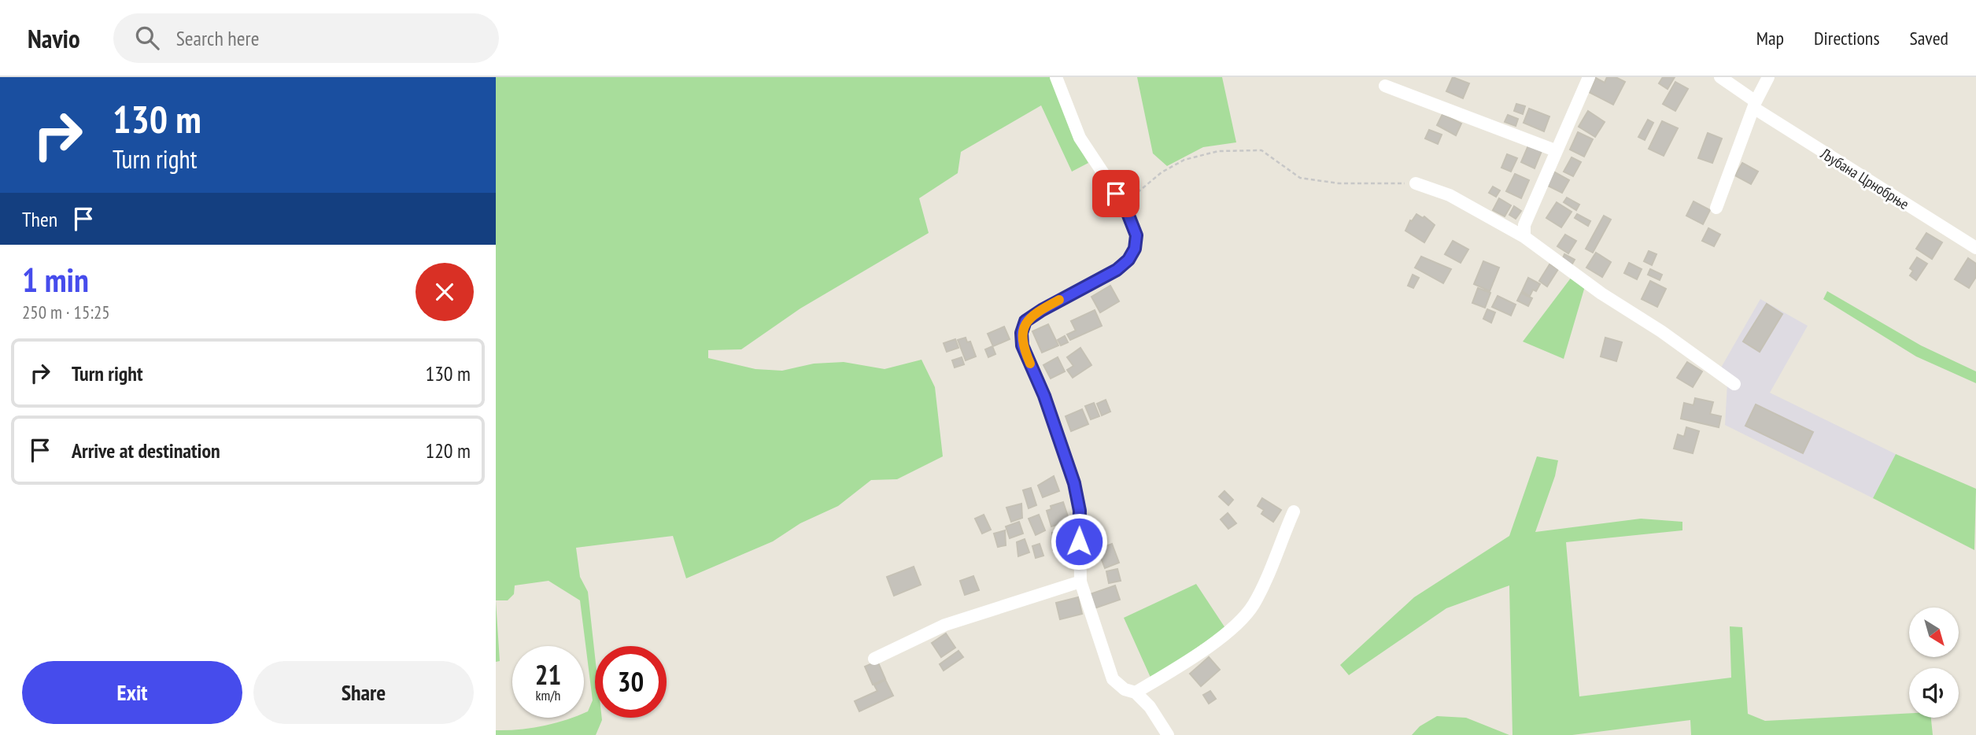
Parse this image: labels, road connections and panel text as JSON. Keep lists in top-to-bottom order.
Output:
{
  "streets": {
    "street": ["Љубана Црнобрње"]
  },
  "north": "bottom right",
  "page": {
    "header": "Navio",
    "search": "Search here",
    "nav": ["Map", "Directions", "Saved"],
    "turn": ["130 m", "Turn right"],
    "then": "Then",
    "heading": ["1 min", "250 m · 15:25"],
    "list": [
      {
        "name": "Turn right",
        "value": "130 m"
      },
      {
        "name": "Arrive at destination",
        "value": "120 m"
      }
    ],
    "speed": "21 km/h",
    "limit": "30",
    "buttons": ["Exit", "Share"]
  }
}
